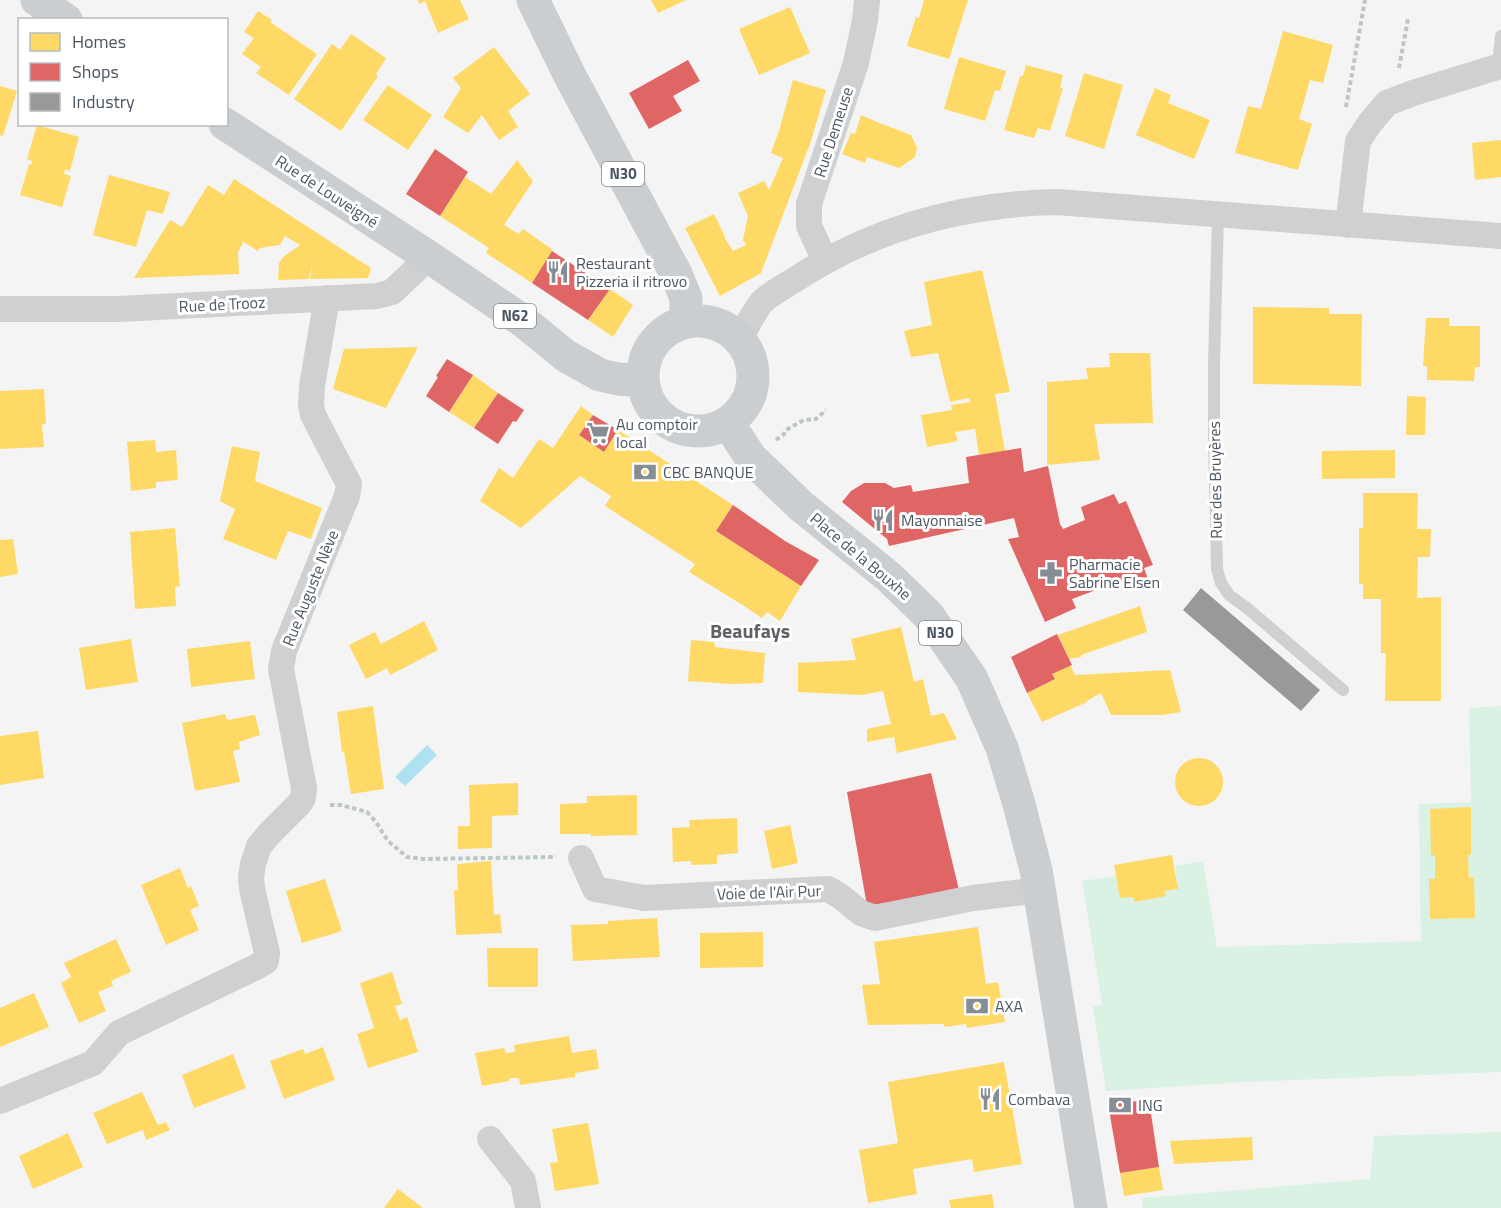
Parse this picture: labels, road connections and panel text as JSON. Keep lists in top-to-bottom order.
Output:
{
  "streets": {
    "main road": [
      "N30",
      "Rue de Louveigné",
      "N62",
      "Place de la Bouxhe"
    ],
    "street": [
      "Rue Demeuse",
      "Rue de Trooz",
      "Rue Auguste Nève",
      "Voie de l'Air Pur"
    ],
    "lane": ["Rue des Bruyères"]
  },
  "crossings": [
    ["N30", "N62"],
    ["N30", "Place de la Bouxhe"],
    ["N30", "Voie de l'Air Pur"],
    ["Rue de Louveigné", "Rue de Trooz"],
    ["Rue de Louveigné", "N62"],
    ["Rue de Trooz", "N62"],
    ["Rue de Trooz", "Rue Auguste Nève"],
    ["N62", "Place de la Bouxhe"],
    ["Place de la Bouxhe", "Voie de l'Air Pur"]
  ],
  "districts": ["Beaufays"],
  "places": {
    "restaurant": ["Restaurant Pizzeria il ritrovo", "Mayonnaise", "Combava"],
    "supermarket": ["Au comptoir local"],
    "bank": ["CBC BANQUE", "AXA", "ING"],
    "pharmacy": ["Pharmacie Sabrine Elsen"]
  },
  "legend": ["Homes", "Shops", "Industry"]
}
